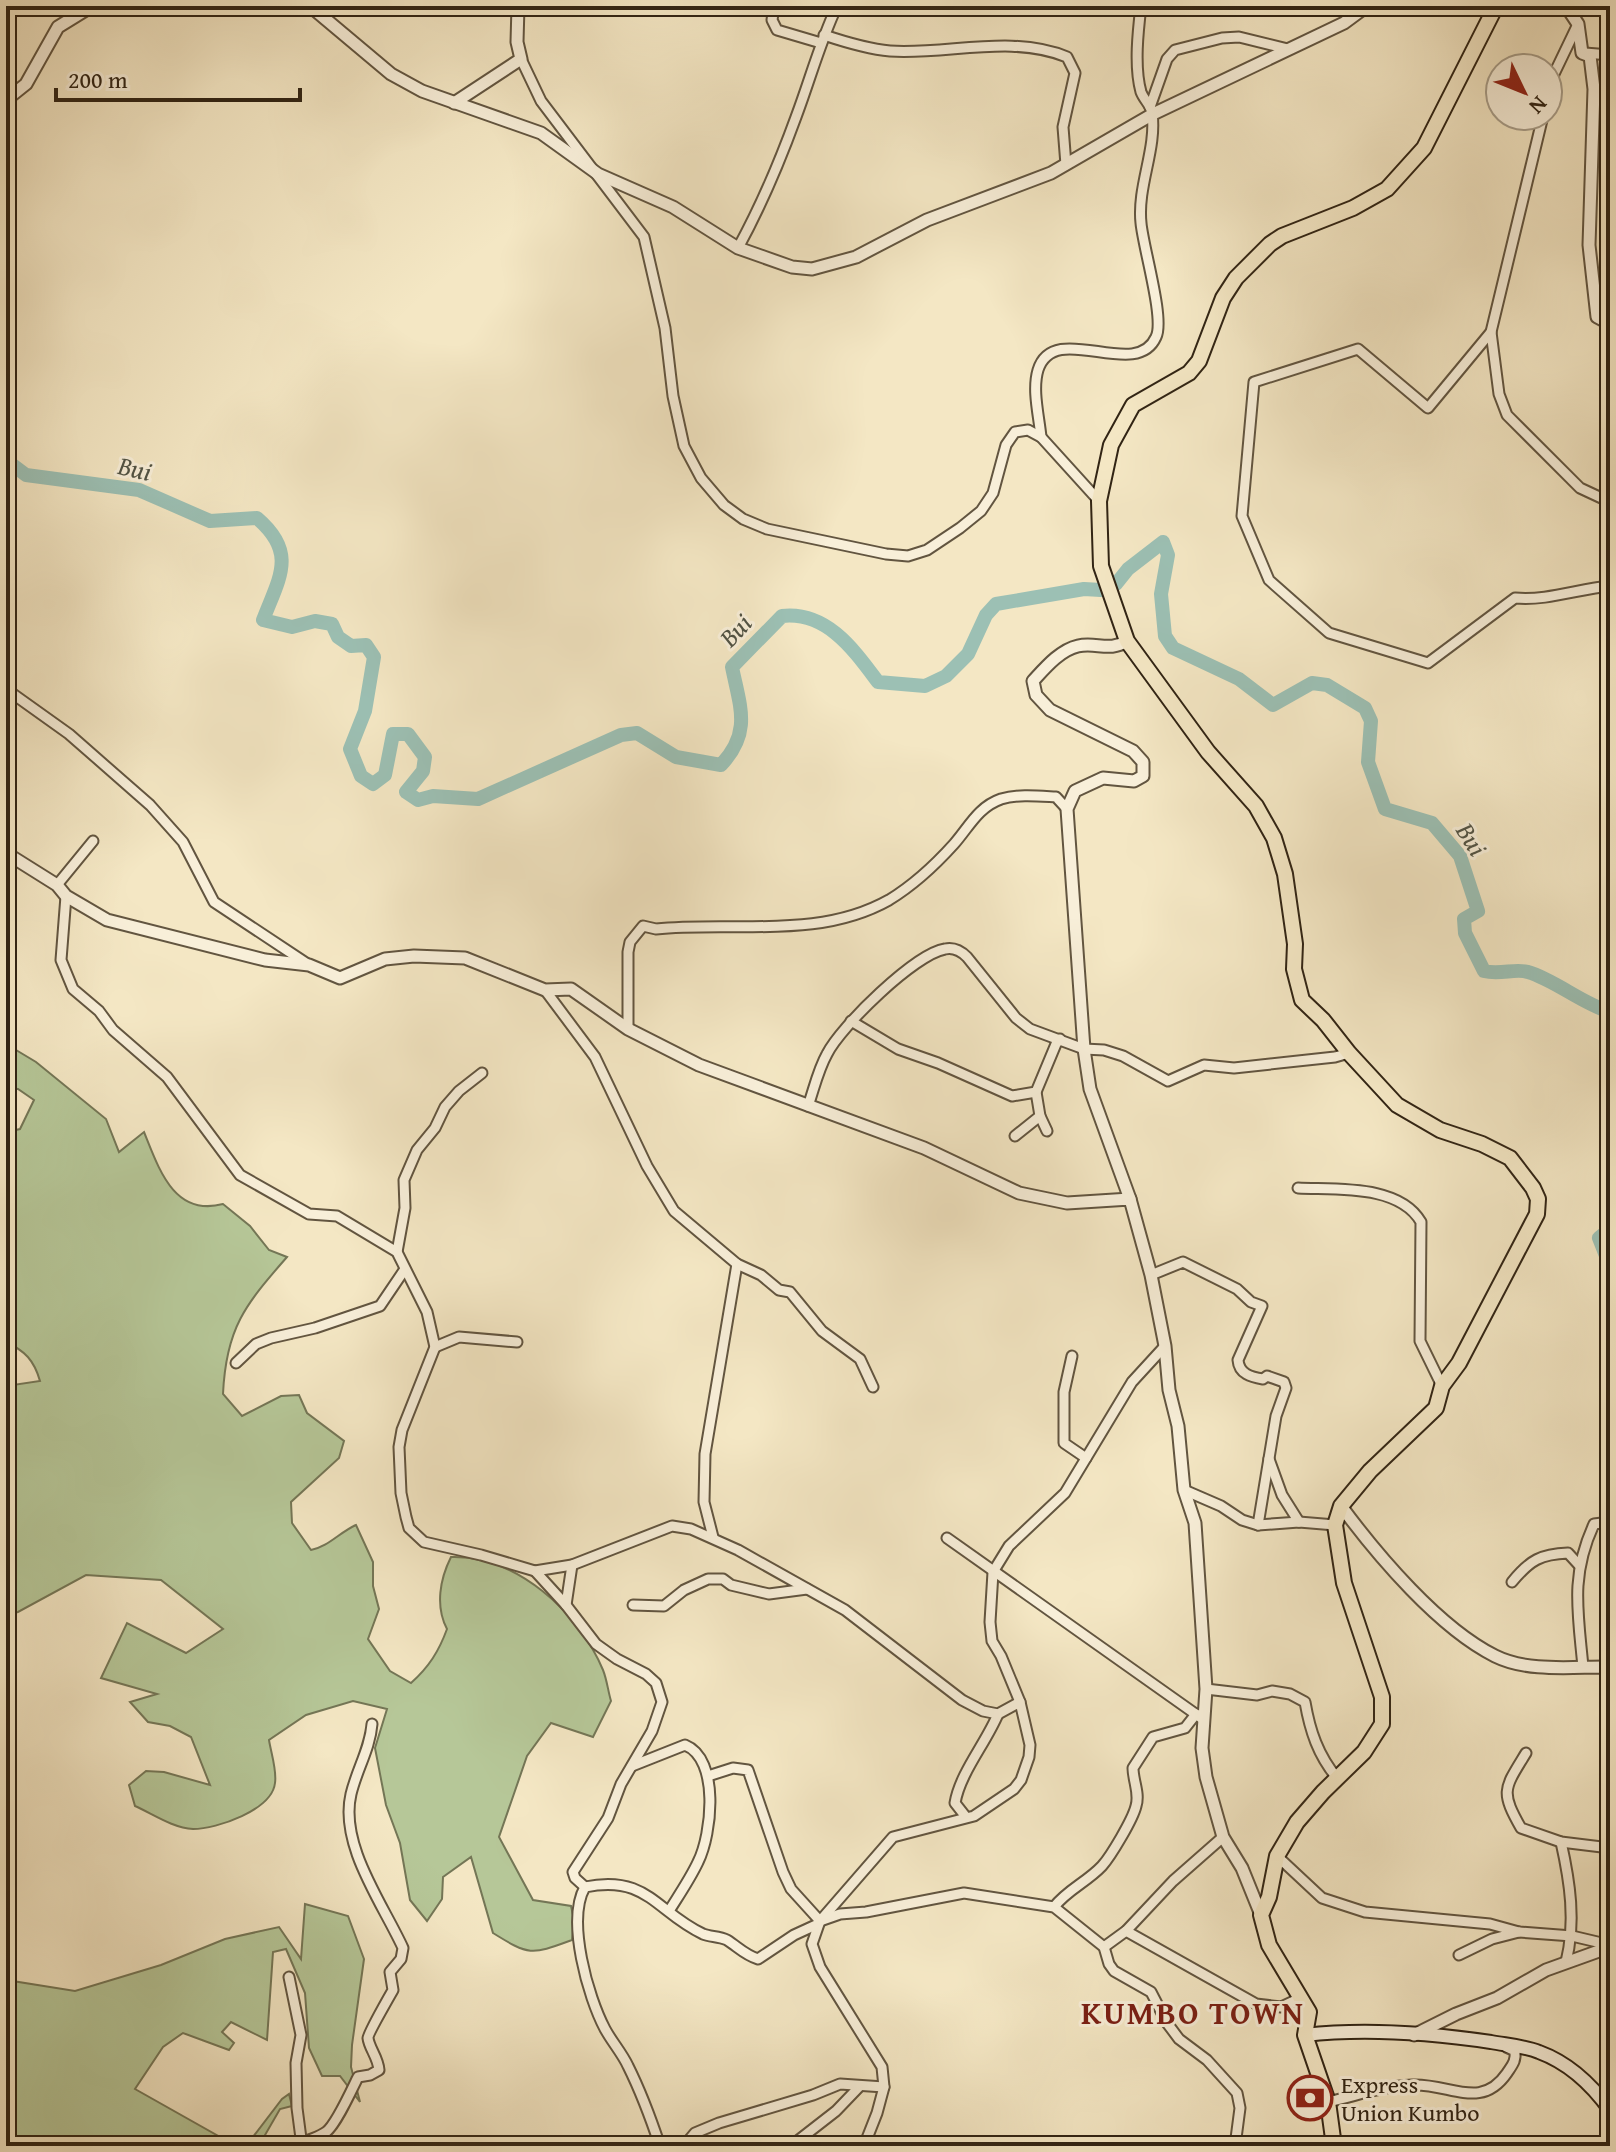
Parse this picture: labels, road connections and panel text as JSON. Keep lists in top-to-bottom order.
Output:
{
  "districts": ["KUMBO TOWN"],
  "water": ["Bui"],
  "places": {
    "bank": ["Express Union Kumbo"]
  },
  "scale_bar": "200 m",
  "north": "bottom right"
}
